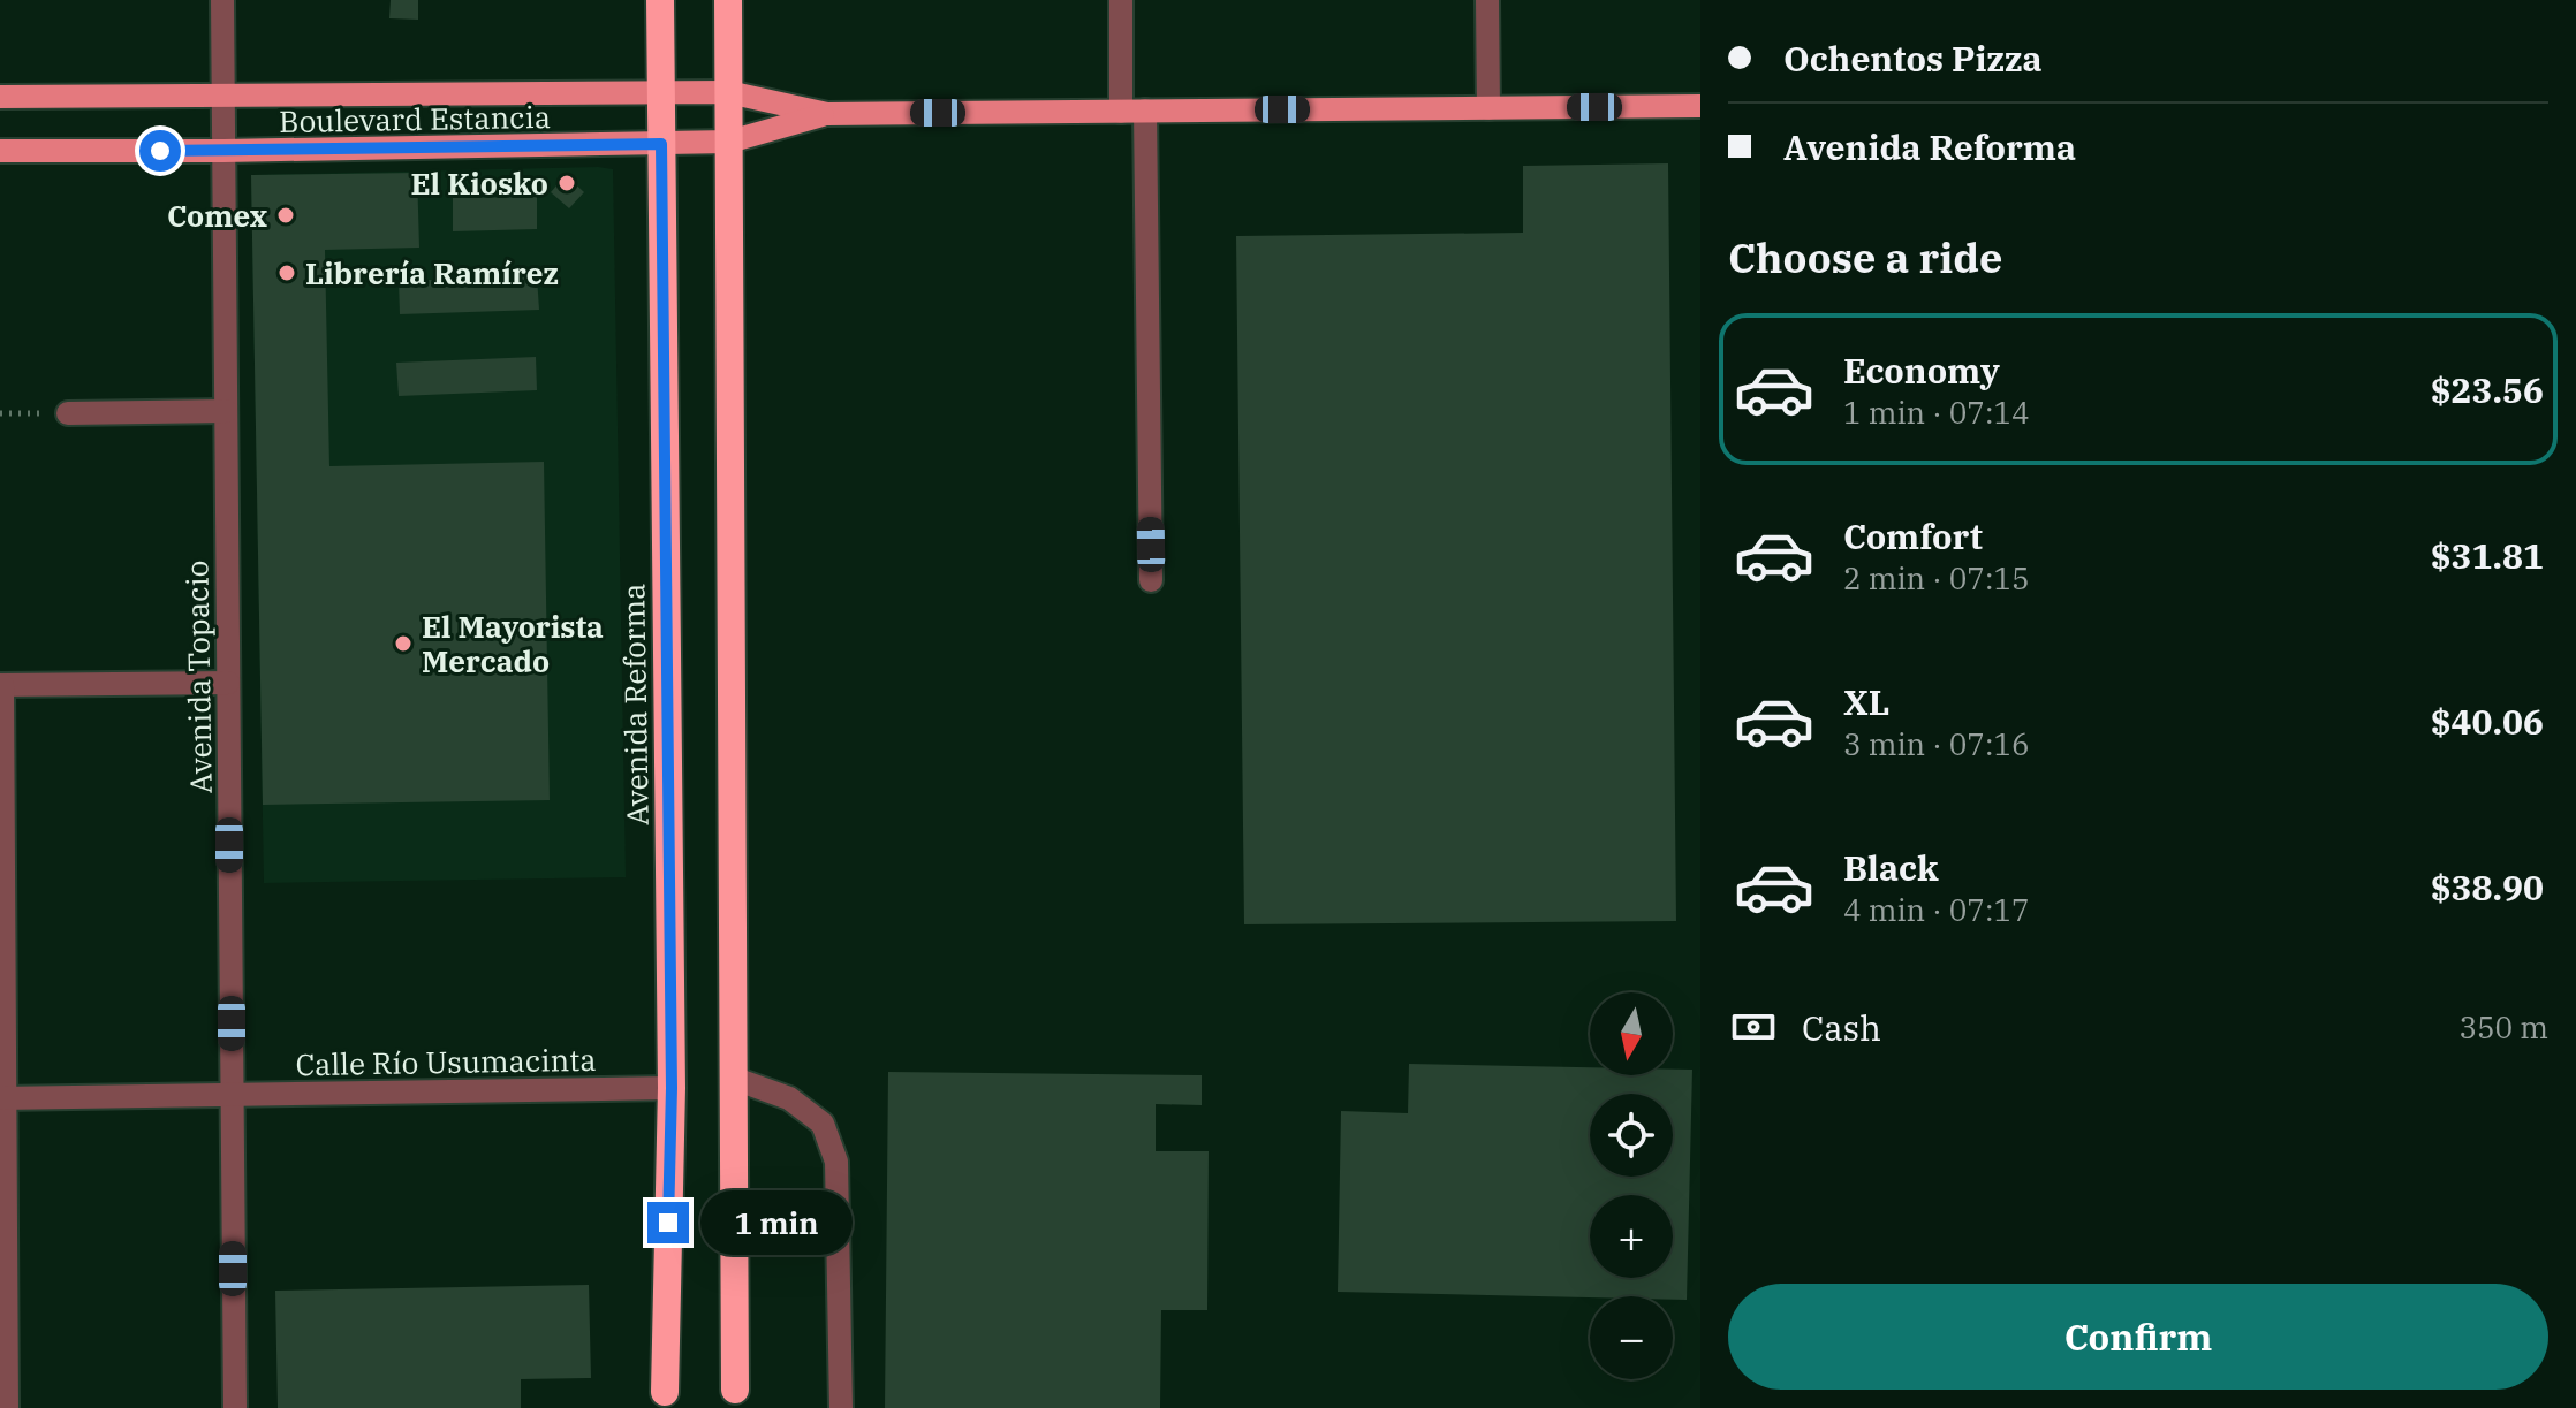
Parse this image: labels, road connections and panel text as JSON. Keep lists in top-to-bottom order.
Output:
{
  "streets": {
    "highway": ["Avenida Reforma"],
    "main road": ["Boulevard Estancia"],
    "street": ["Avenida Topacio", "Calle Río Usumacinta"]
  },
  "crossings": [
    ["Boulevard Estancia", "Avenida Topacio"],
    ["Boulevard Estancia", "Avenida Reforma"],
    ["Avenida Topacio", "Calle Río Usumacinta"],
    ["Avenida Reforma", "Calle Río Usumacinta"]
  ],
  "places": [
    "El Kiosko",
    "Comex",
    "Librería Ramírez",
    "El Mayorista Mercado"
  ],
  "north": "bottom",
  "page": {
    "banner": ["Ochentos Pizza", "Avenida Reforma"],
    "heading": "Choose a ride",
    "list": [
      {
        "name": "Economy",
        "note": "1 min · 07:14",
        "value": "$23.56"
      },
      {
        "name": "Comfort",
        "note": "2 min · 07:15",
        "value": "$31.81"
      },
      {
        "name": "XL",
        "note": "3 min · 07:16",
        "value": "$40.06"
      },
      {
        "name": "Black",
        "note": "4 min · 07:17",
        "value": "$38.90"
      }
    ],
    "pay": ["Cash", "350 m"],
    "map_buttons": ["+", "−"],
    "bubble": "1 min",
    "buttons": "Confirm"
  }
}
